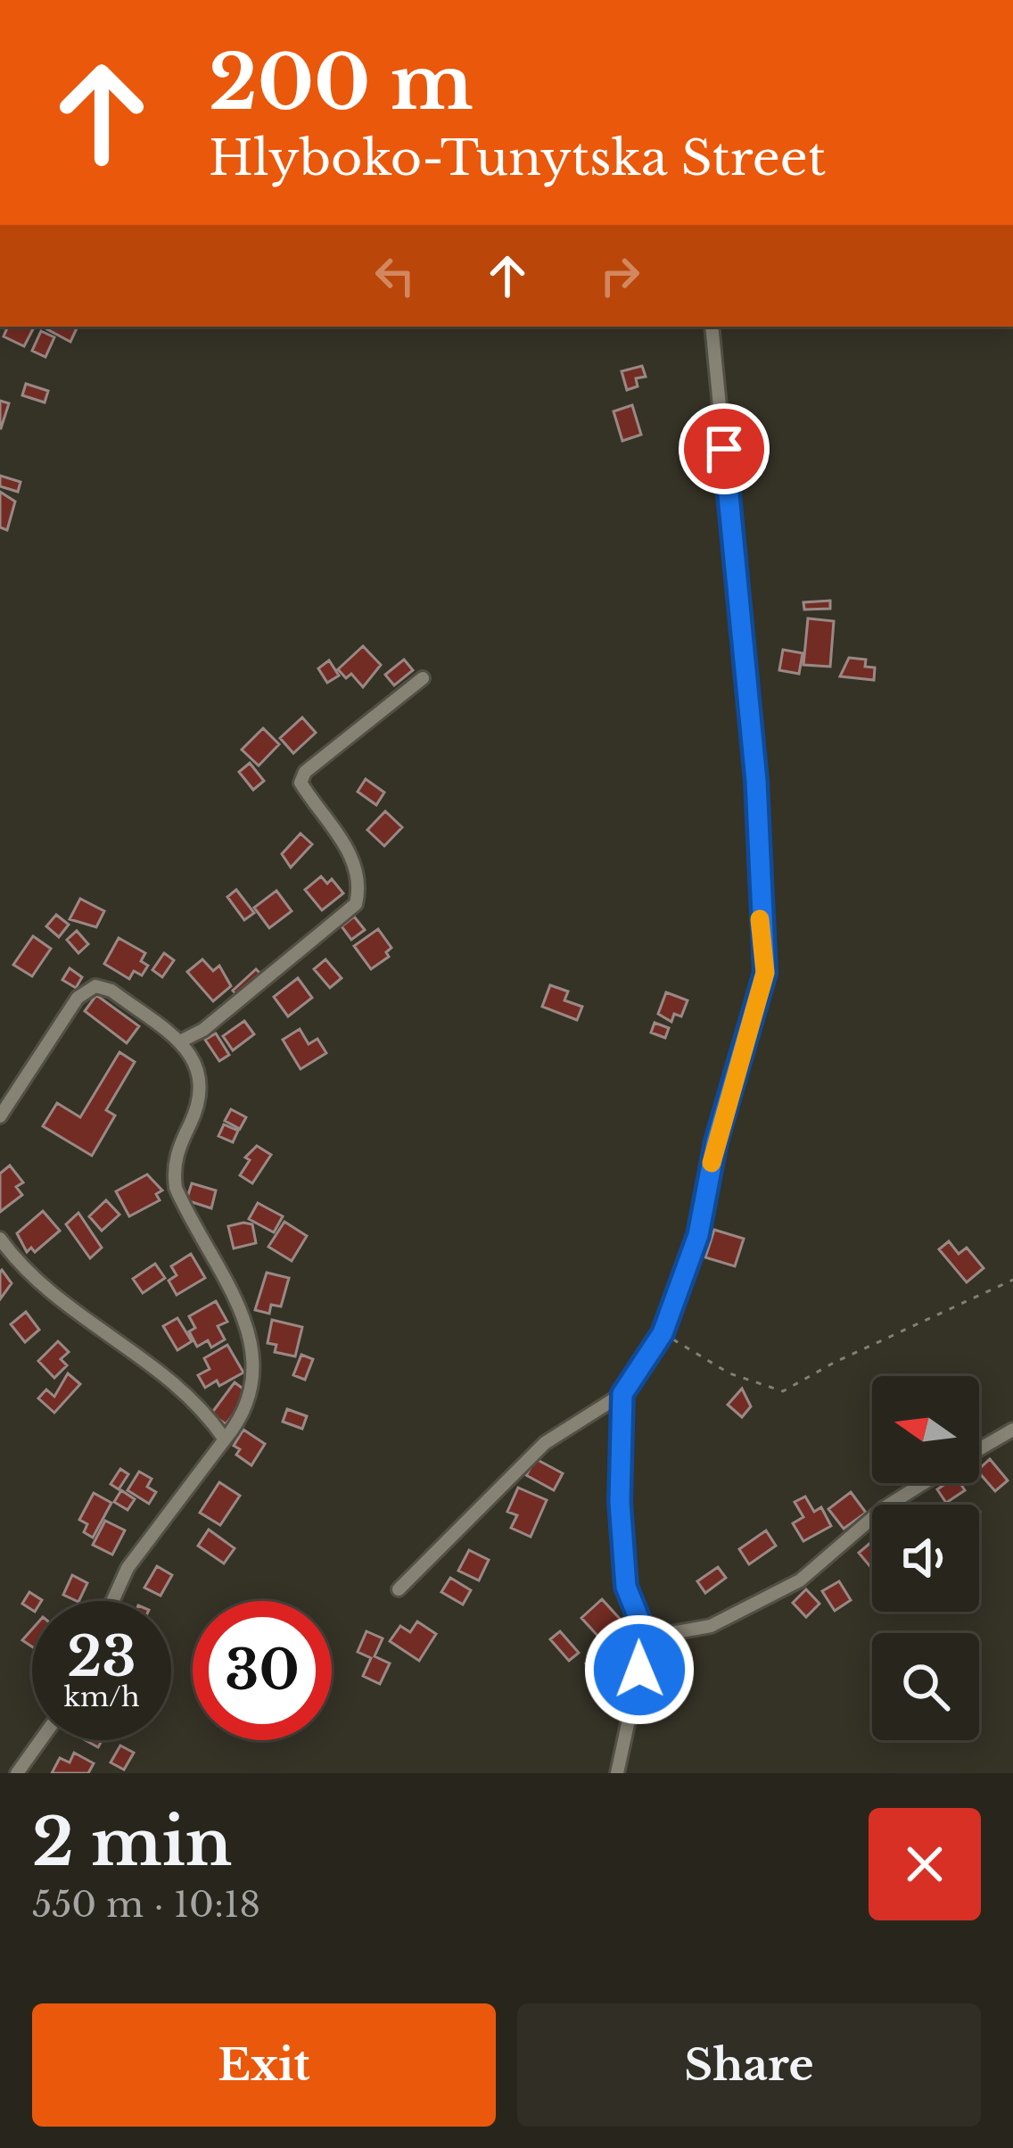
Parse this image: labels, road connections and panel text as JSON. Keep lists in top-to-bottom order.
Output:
{
  "north": "left",
  "page": {
    "turn": ["200 m", "Hlyboko-Tunytska Street"],
    "speed": "23 km/h",
    "limit": "30",
    "heading": ["2 min", "550 m · 10:18"],
    "buttons": ["Exit", "Share"]
  }
}
